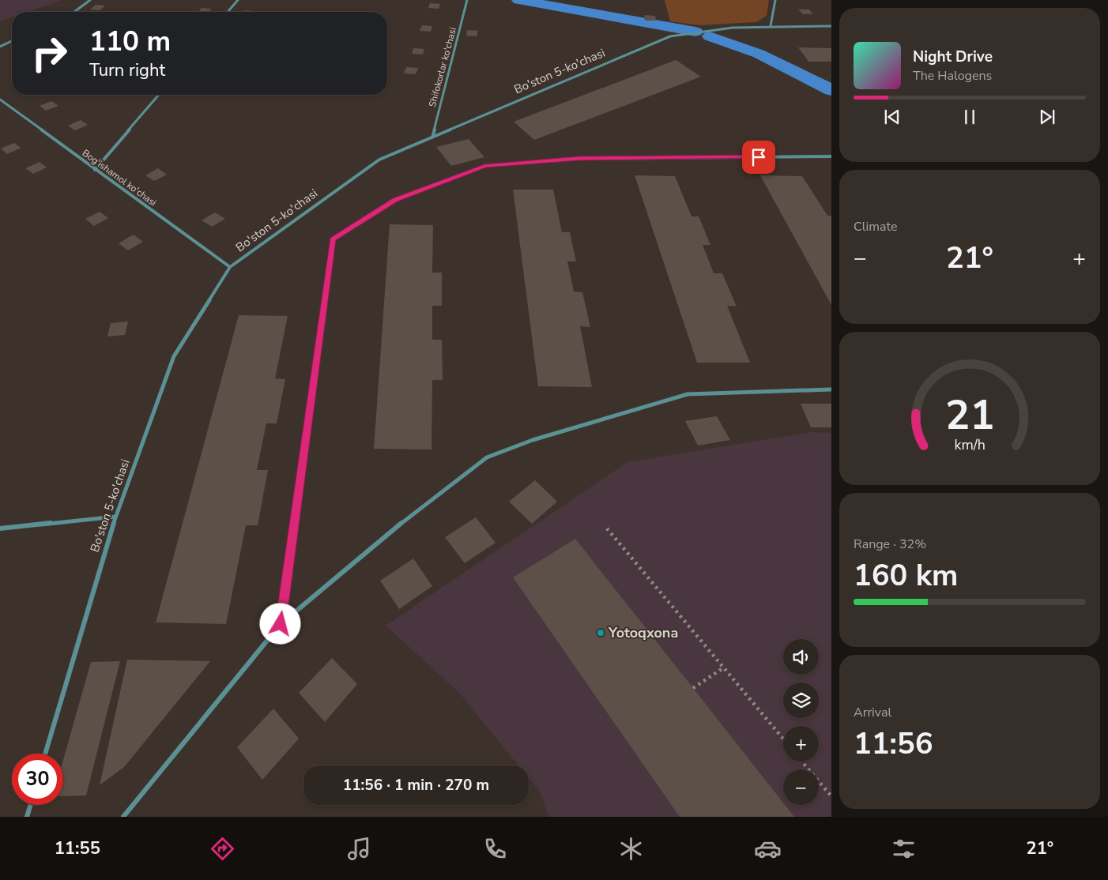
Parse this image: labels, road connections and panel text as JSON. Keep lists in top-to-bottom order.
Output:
{
  "streets": {
    "street": ["Shifokorlar ko'chasi", "Bo'ston 5-ko'chasi", "Bog'ishamol ko'chasi"]
  },
  "crossings": [
    ["Shifokorlar ko'chasi", "Bo'ston 5-ko'chasi"],
    ["Bo'ston 5-ko'chasi", "Bog'ishamol ko'chasi"]
  ],
  "places": ["Yotoqxona"],
  "page": {
    "turn": ["110 m", "Turn right"],
    "song": ["Night Drive", "The Halogens"],
    "tile": [
      "Climate",
      ["Range · 32%", "160 km"],
      ["Arrival", "11:56"]
    ],
    "heat": ["−", "21°", "+"],
    "map_buttons": ["+", "−"],
    "limit": "30",
    "trip": "11:56 · 1 min · 270 m",
    "tabs": ["11:55", "21°"],
    "gauge": ["21", "km/h"]
  }
}
